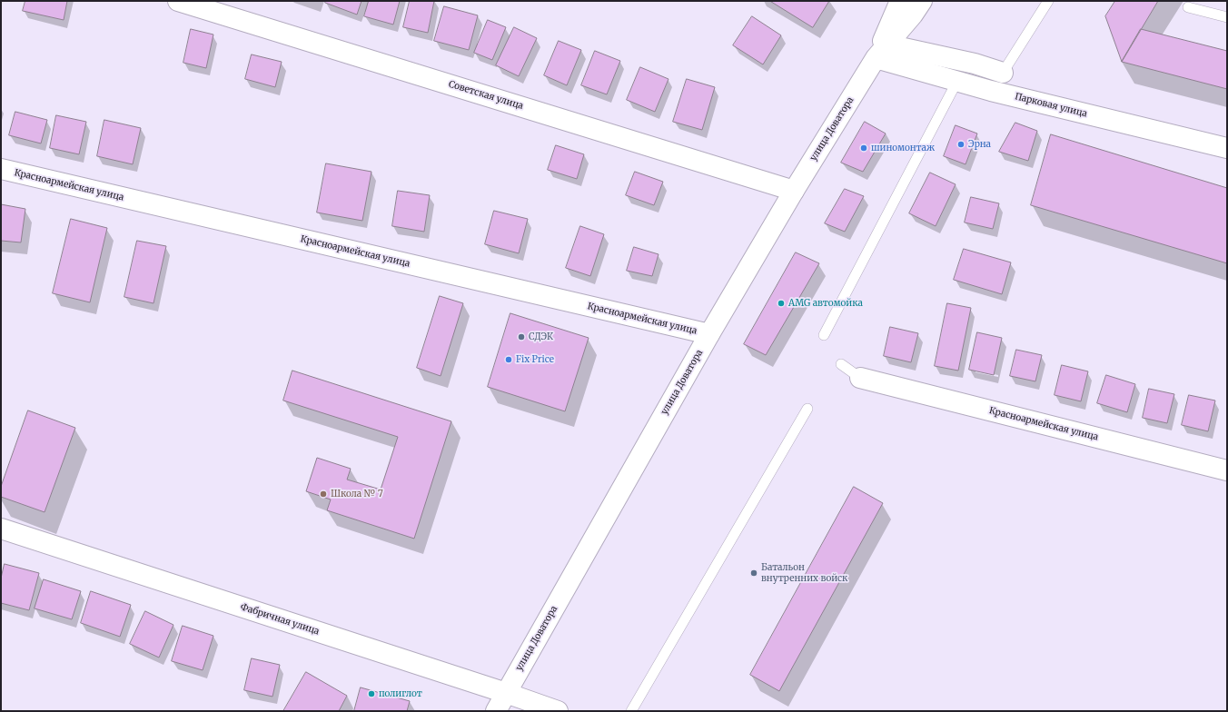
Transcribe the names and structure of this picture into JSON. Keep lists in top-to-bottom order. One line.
{"streets":{"street":["Советская улица","Парковая улица","улица Доватора","Красноармейская улица","Фабричная улица"]},"crossings":[["Советская улица","улица Доватора"],["Парковая улица","улица Доватора"],["улица Доватора","Красноармейская улица"],["улица Доватора","Фабричная улица"]],"places":["Эрна","шиномонтаж","AMG автомойка","СДЭК","Fix Price","Школа № 7","Батальон внутренних войск","полиглот"]}
